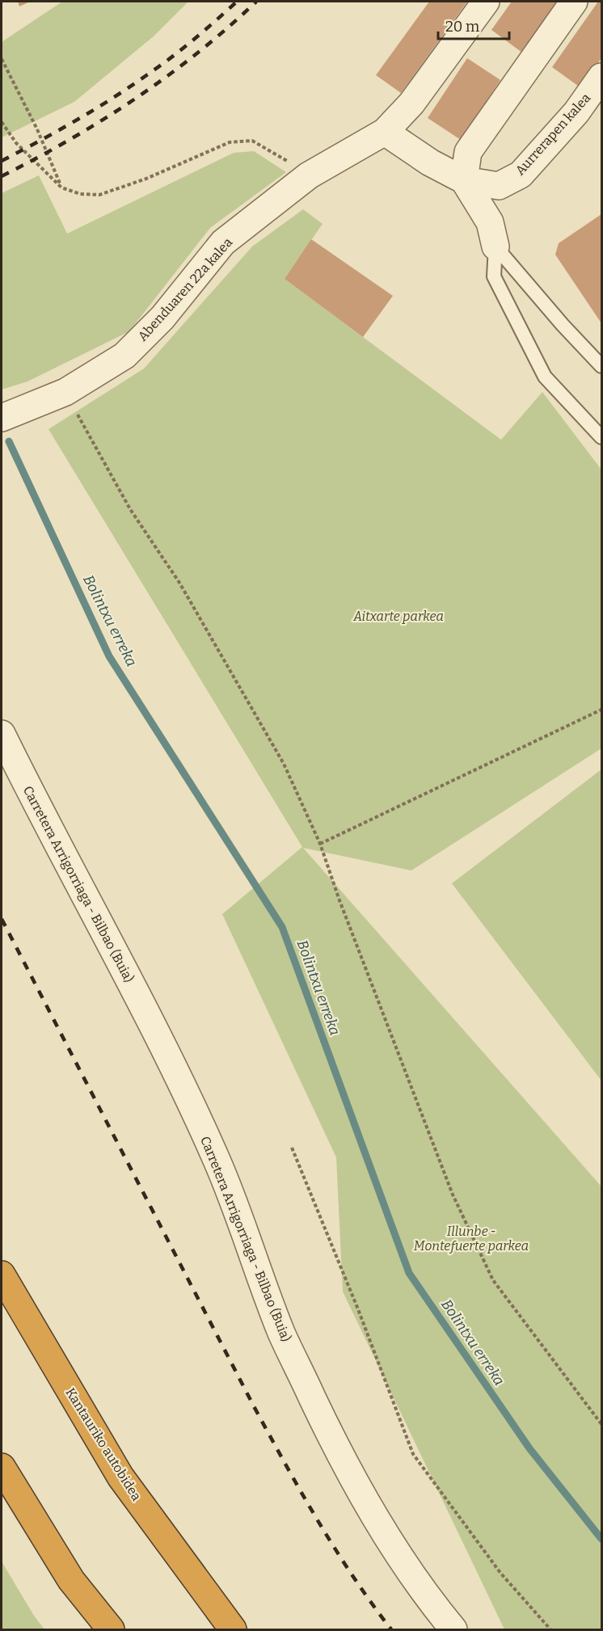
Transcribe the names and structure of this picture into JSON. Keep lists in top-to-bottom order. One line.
{"streets":{"highway":["Kantauriko autobidea"],"street":["Aurrerapen kalea","Abenduaren 22a kalea","Carretera Arrigorriaga - Bilbao (Buia)"]},"water":["Bolintxu erreka"],"parks":["Aitxarte parkea","Illunbe - Montefuerte parkea"],"scale_bar":"20 m"}
